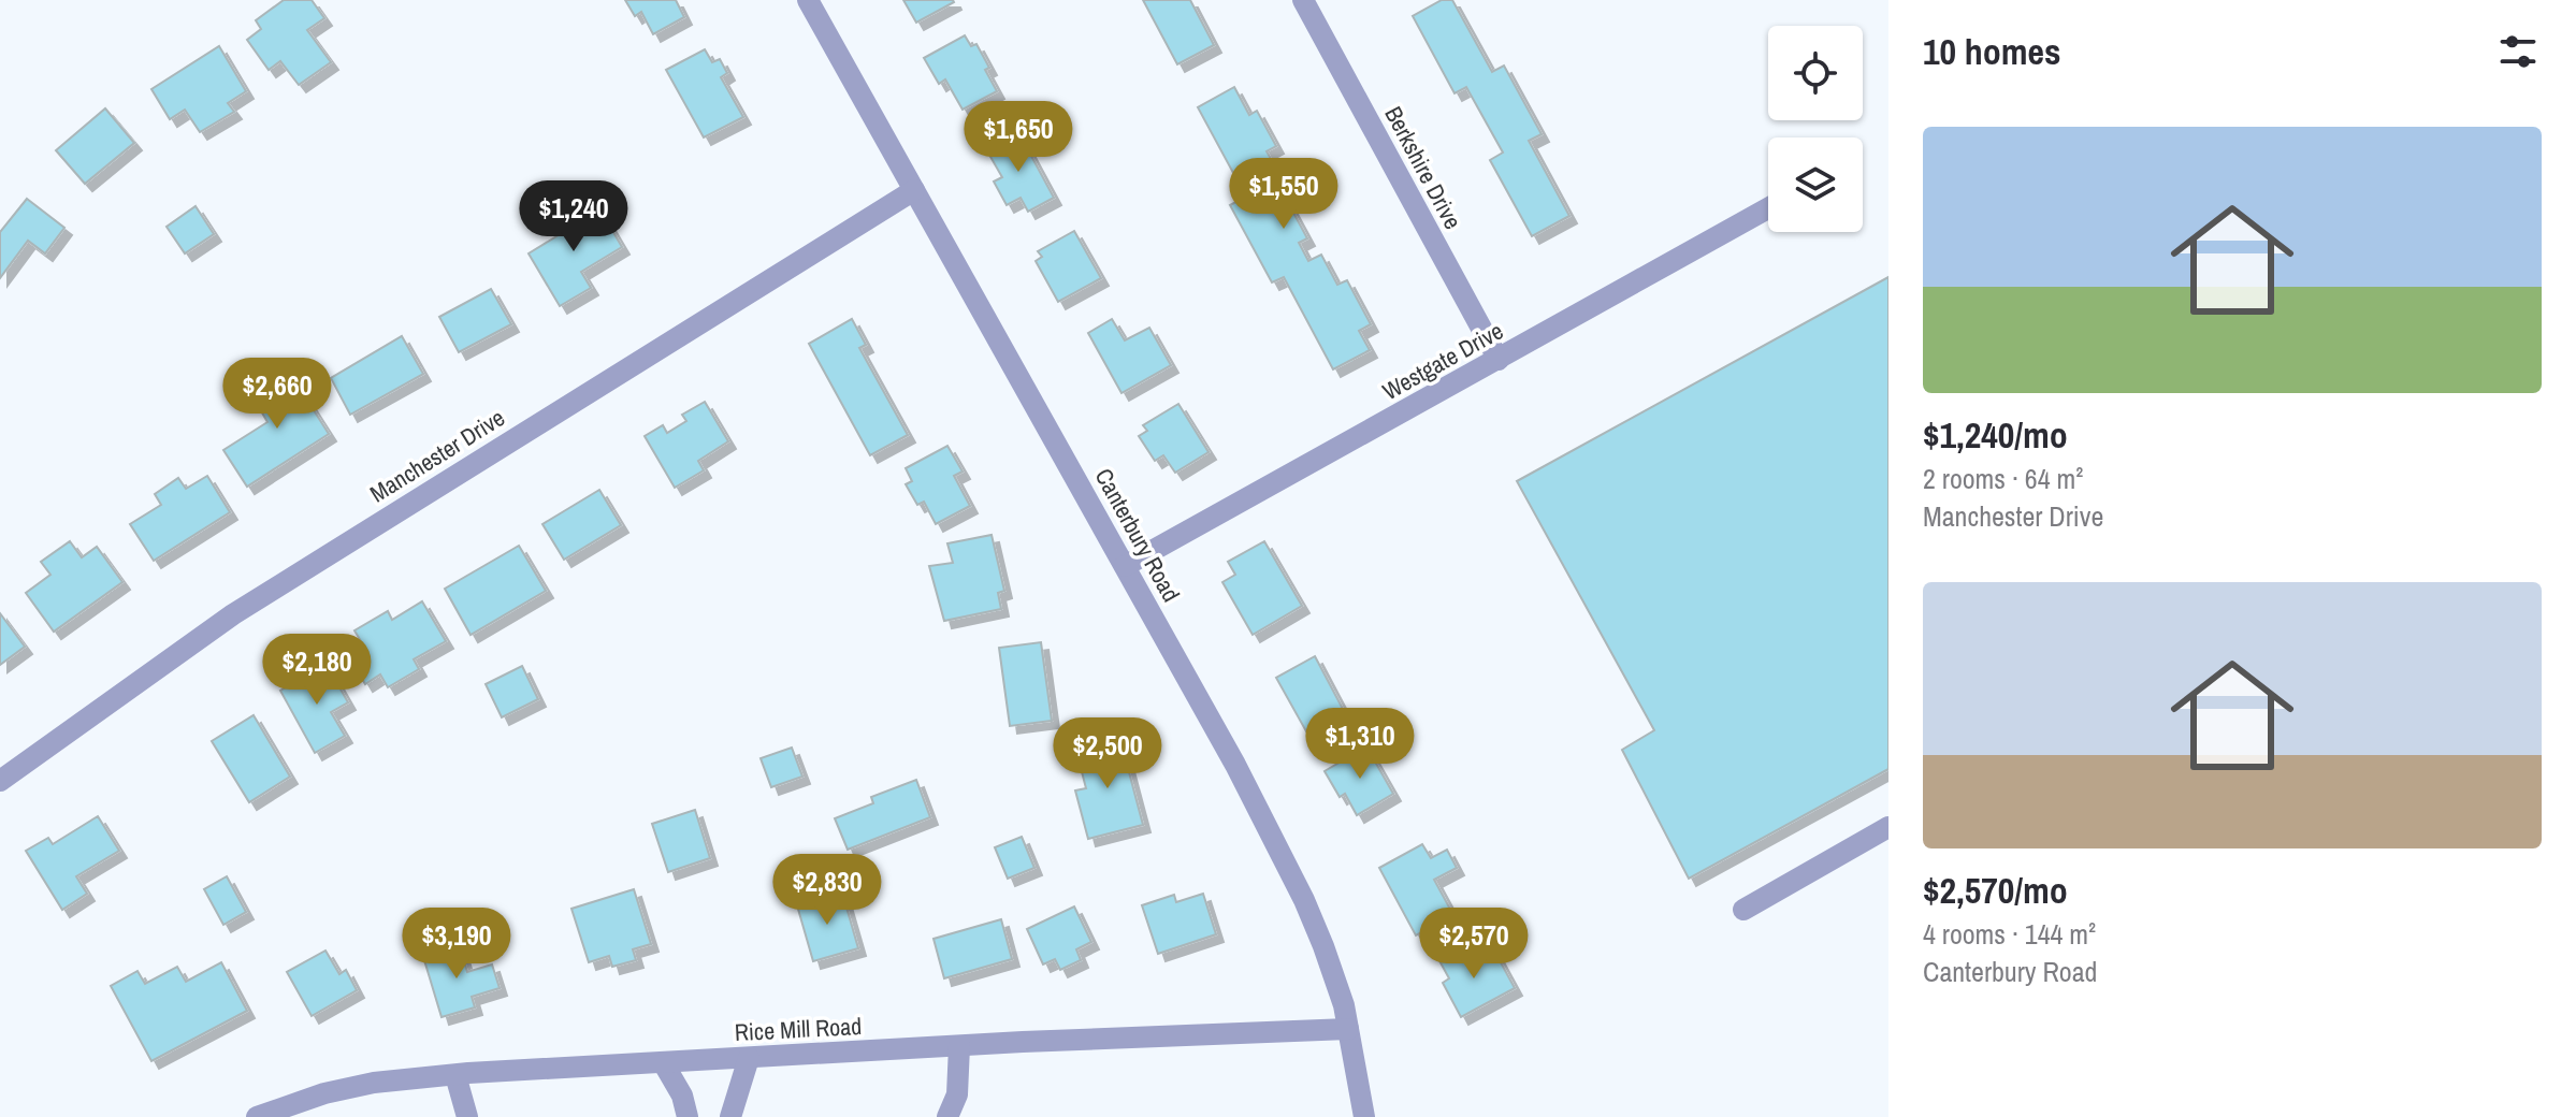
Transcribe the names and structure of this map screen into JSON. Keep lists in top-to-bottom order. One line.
{"streets":{"street":["Berkshire Drive","Westgate Drive","Manchester Drive","Canterbury Road","Rice Mill Road"]},"crossings":[["Berkshire Drive","Westgate Drive"],["Westgate Drive","Canterbury Road"],["Manchester Drive","Canterbury Road"],["Canterbury Road","Rice Mill Road"]],"page":{"heading":"10 homes","price":["$1,650","$1,550","$1,240","$2,660","$2,180","$1,310","$2,500","$2,830","$3,190","$2,570"],"list":[{"name":"$1,240/mo","note":"2 rooms · 64 m² · Manchester Drive"},{"name":"$2,570/mo","note":"4 rooms · 144 m² · Canterbury Road"}]}}
